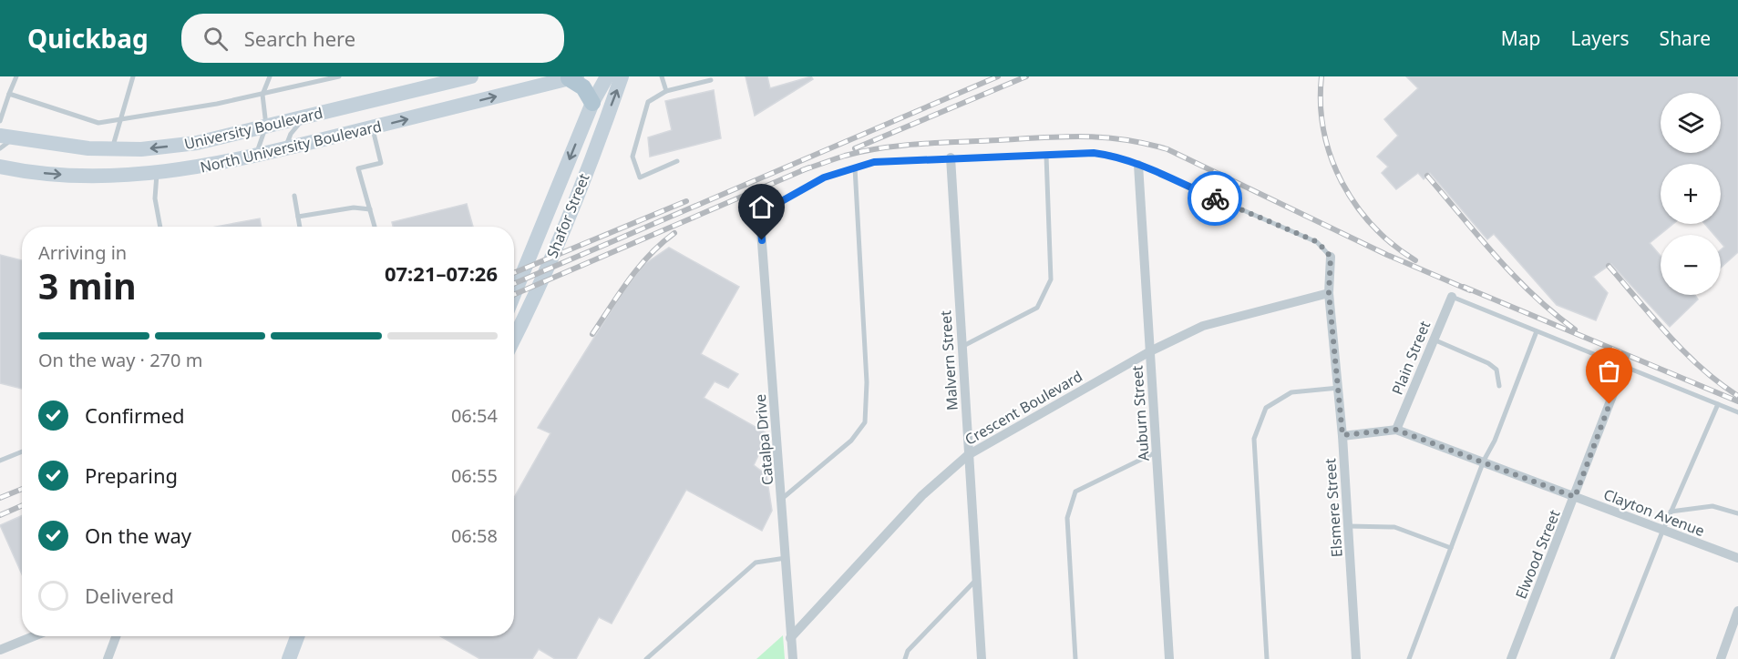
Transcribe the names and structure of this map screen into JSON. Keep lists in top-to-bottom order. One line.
{"streets":{"main road":["University Boulevard","North University Boulevard","Shafor Street"],"street":["Plain Street","Malvern Street","Crescent Boulevard","Auburn Street","Catalpa Drive","Elsmere Street","Clayton Avenue","Elwood Street"]},"crossings":[["Plain Street","Clayton Avenue"],["Malvern Street","Crescent Boulevard"],["Crescent Boulevard","Auburn Street"],["Crescent Boulevard","Catalpa Drive"],["Crescent Boulevard","Elsmere Street"],["Elsmere Street","Clayton Avenue"],["Clayton Avenue","Elwood Street"]],"one_way":["North University Boulevard"],"page":{"header":"Quickbag","search":"Search here","nav":["Map","Layers","Share"],"map_buttons":["+","−"],"heading":["3 min","Arriving in","07:21–07:26"],"bar":"On the way · 270 m","list":[["Confirmed","06:54"],["Preparing","06:55"],["On the way","06:58"],"Delivered"]}}
